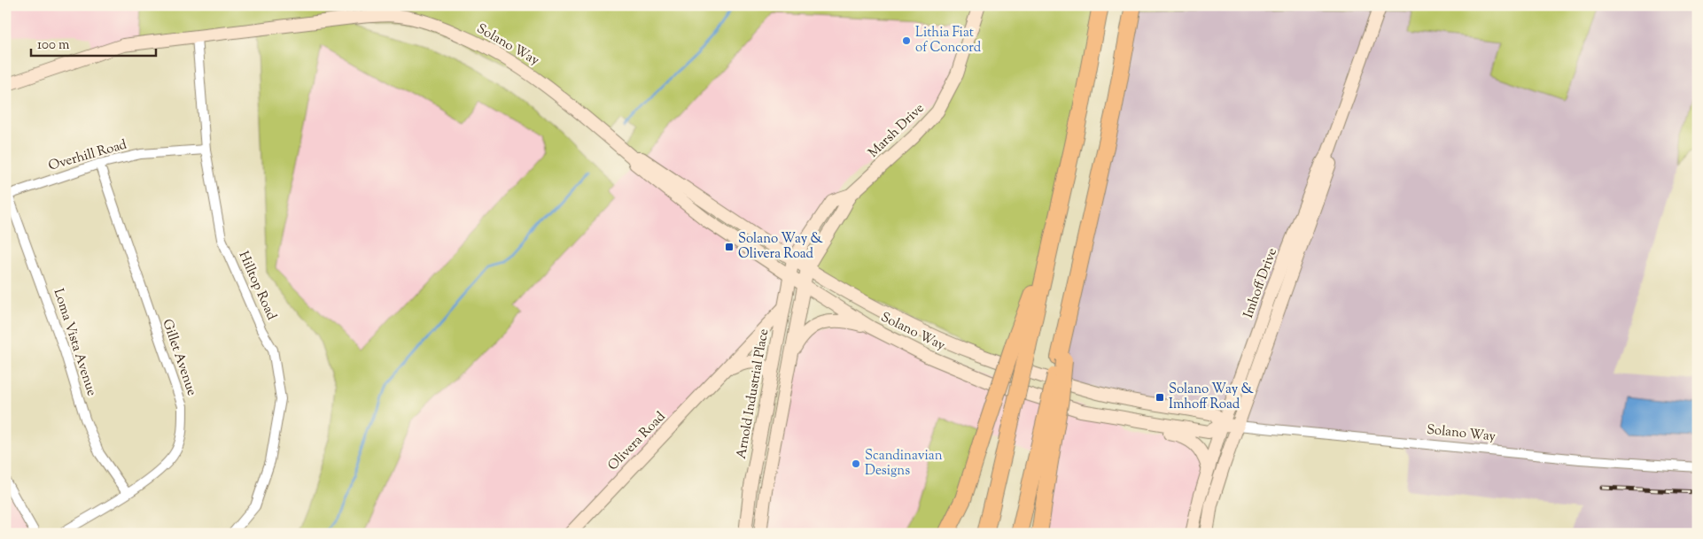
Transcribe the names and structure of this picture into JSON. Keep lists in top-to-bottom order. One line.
{"streets":{"street":["Solano Way","Marsh Drive","Overhill Road","Imhoff Drive","Hilltop Road","Loma Vista Avenue","Gillet Avenue","Arnold Industrial Place","Olivera Road"]},"crossings":[["Solano Way","Marsh Drive"],["Solano Way","Imhoff Drive"],["Solano Way","Hilltop Road"],["Solano Way","Arnold Industrial Place"],["Marsh Drive","Arnold Industrial Place"],["Overhill Road","Hilltop Road"],["Overhill Road","Loma Vista Avenue"],["Overhill Road","Gillet Avenue"],["Loma Vista Avenue","Gillet Avenue"],["Arnold Industrial Place","Olivera Road"]],"places":{"other":["Lithia Fiat of Concord","Scandinavian Designs"],"transit":["Solano Way & Olivera Road","Solano Way & Imhoff Road"]},"scale_bar":"100 m"}
